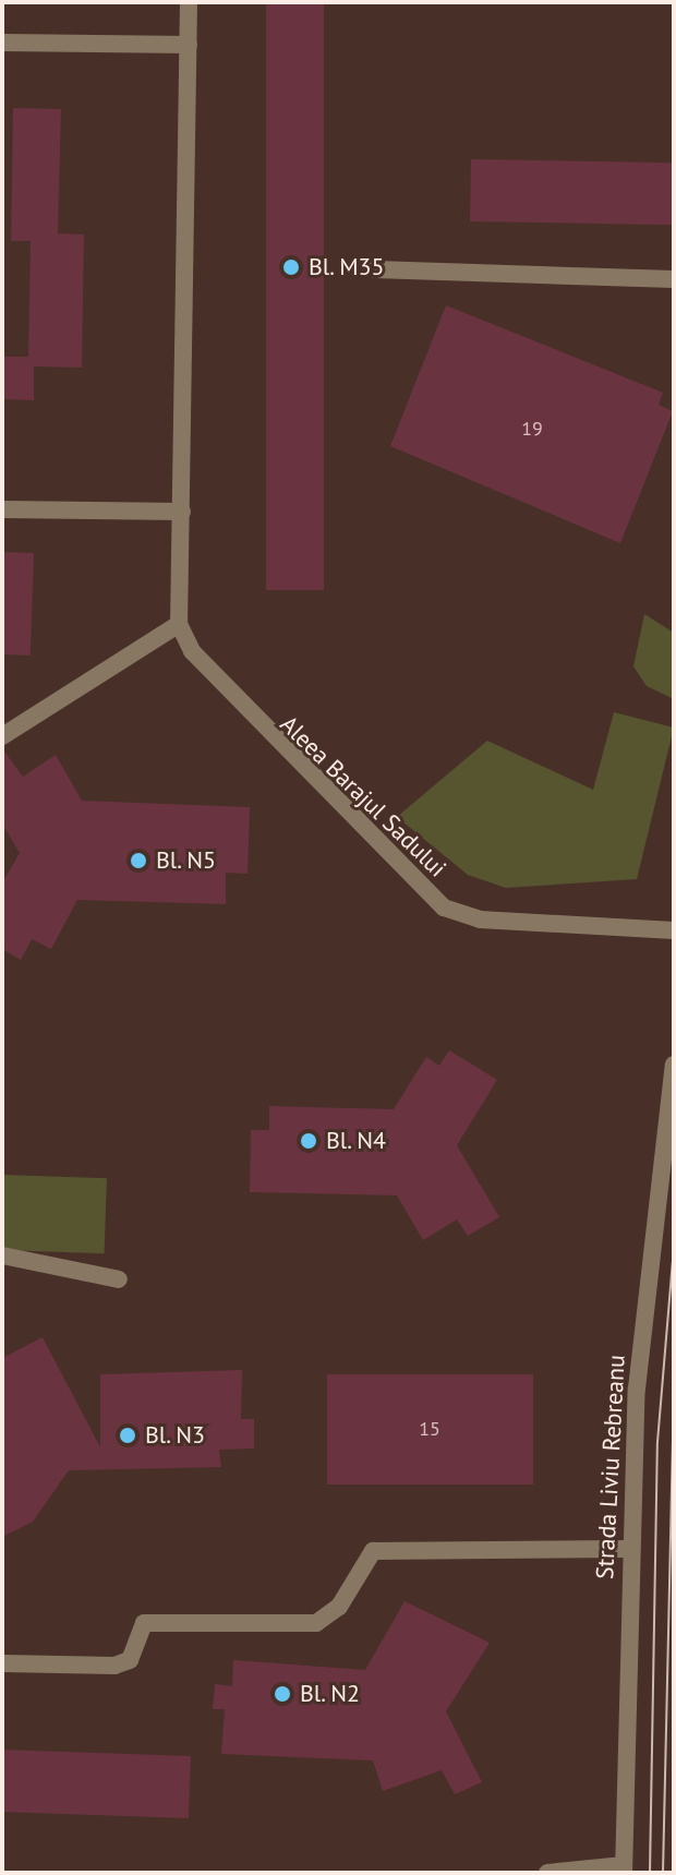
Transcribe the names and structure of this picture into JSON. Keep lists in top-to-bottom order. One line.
{"streets":{"street":["Aleea Barajul Sadului","Strada Liviu Rebreanu"]},"places":["Bl. M35","Bl. N5","Bl. N4","Bl. N3","Bl. N2"],"house_numbers":["19","15"]}
